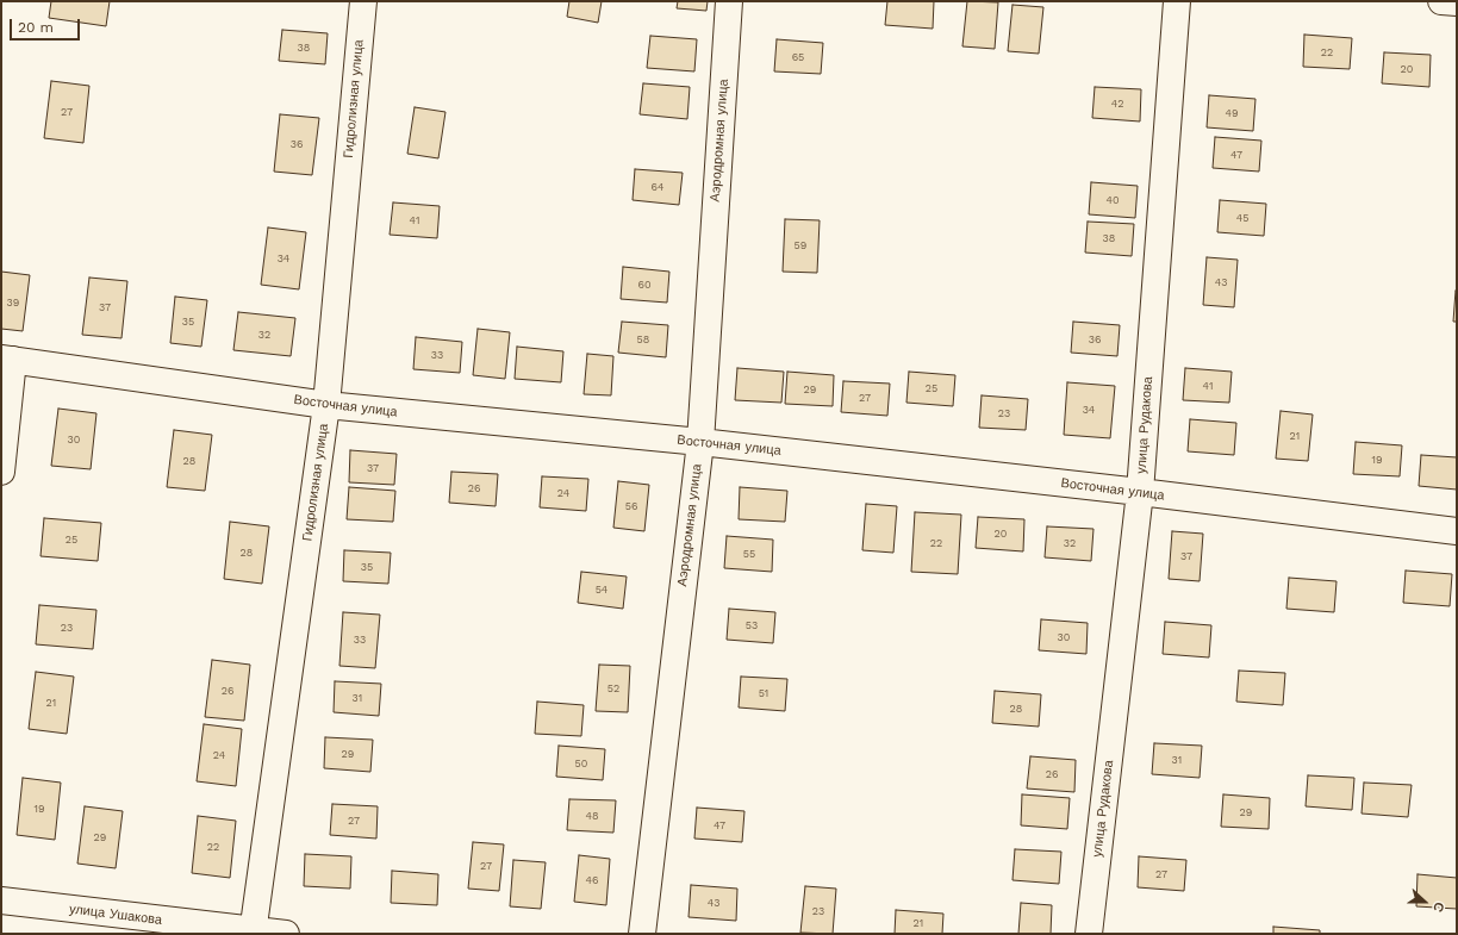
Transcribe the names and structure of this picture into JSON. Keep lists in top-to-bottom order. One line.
{"streets":{"street":["Гидролизная улица","Аэродромная улица","Восточная улица","улица Рудакова","улица Ушакова"]},"crossings":[["Гидролизная улица","Восточная улица"],["Гидролизная улица","улица Ушакова"],["Аэродромная улица","Восточная улица"],["Восточная улица","улица Рудакова"]],"house_numbers":["38","22","65","20","42","27","49","36","47","64","40","45","41","38","59","34","43","60","39","37","35","32","58","36","33","41","25","29","27","34","23","21","30","19","28","37","26","24","56","20","25","22","32","28","55","37","35","54","53","23","30","33","52","26","51","31","21","28","29","24","31","50","26","19","29","48","27","47","29","22","27","27","46","43","23","21"],"scale_bar":"20 m","north":"right"}
